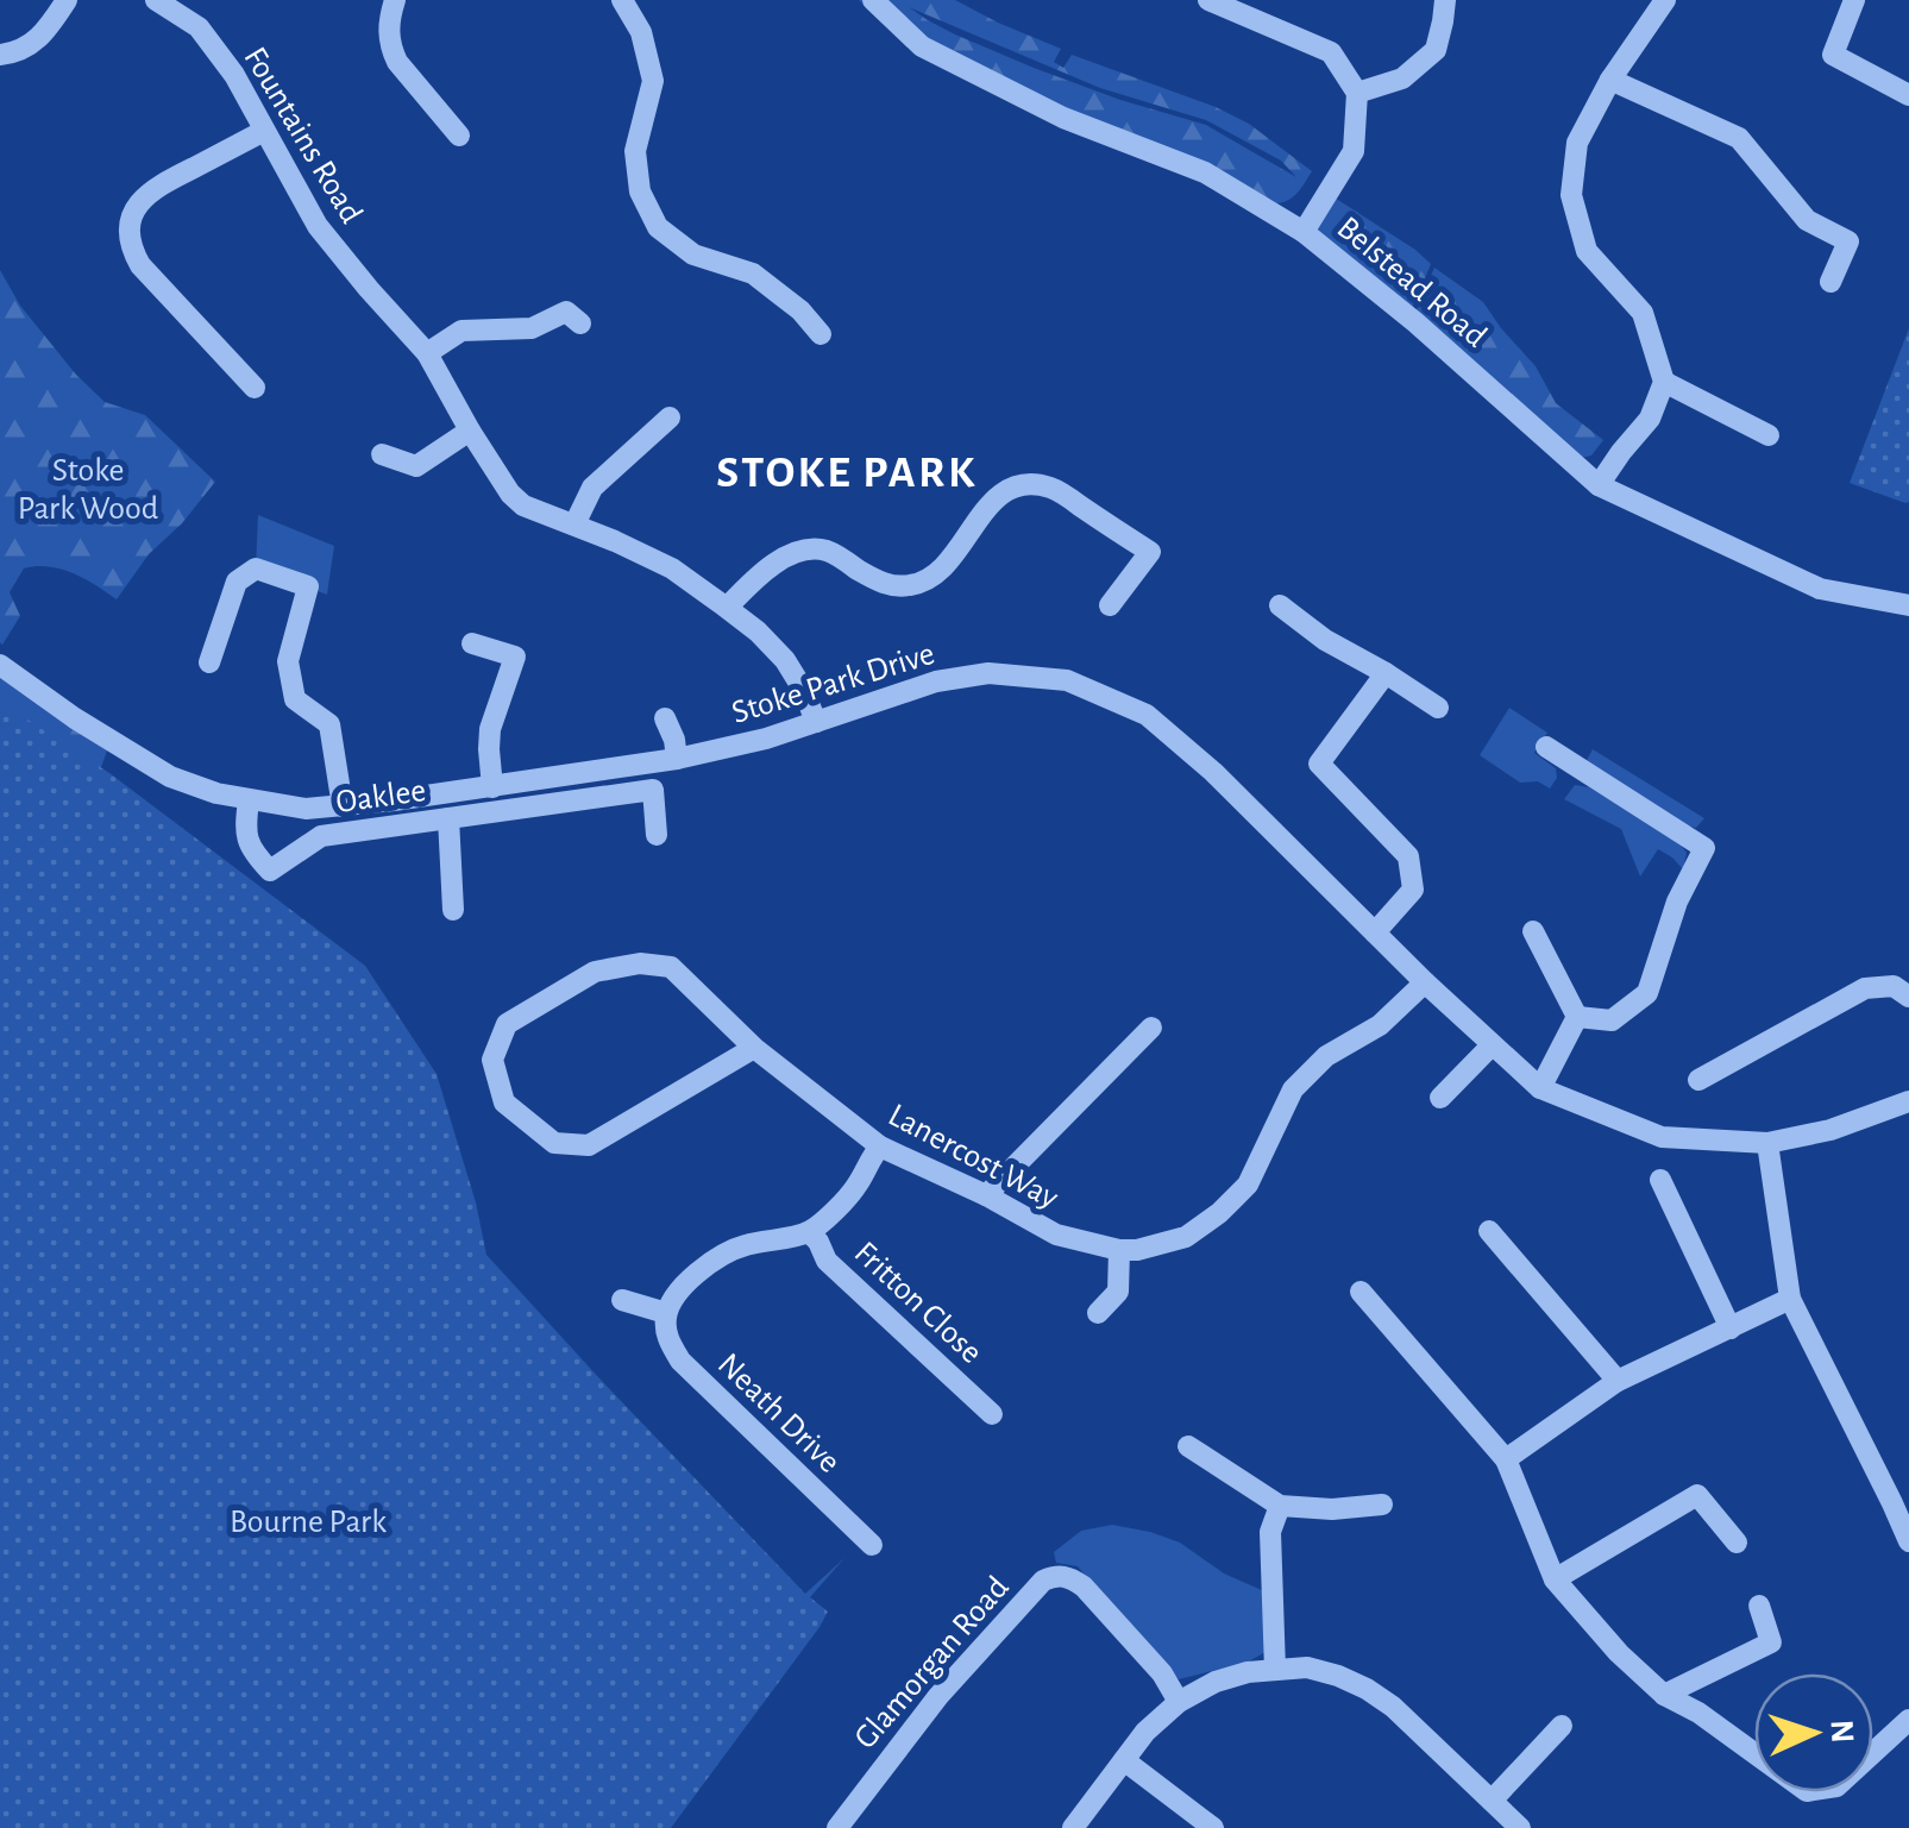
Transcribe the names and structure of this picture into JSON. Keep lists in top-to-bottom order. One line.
{"streets":{"street":["Fountains Road","Belstead Road","Stoke Park Drive","Oaklee","Lanercost Way","Fritton Close","Neath Drive","Glamorgan Road"]},"crossings":[["Fountains Road","Stoke Park Drive"],["Stoke Park Drive","Oaklee"],["Stoke Park Drive","Lanercost Way"]],"districts":["STOKE PARK"],"parks":["Stoke Park Wood","Bourne Park"],"north":"right"}
